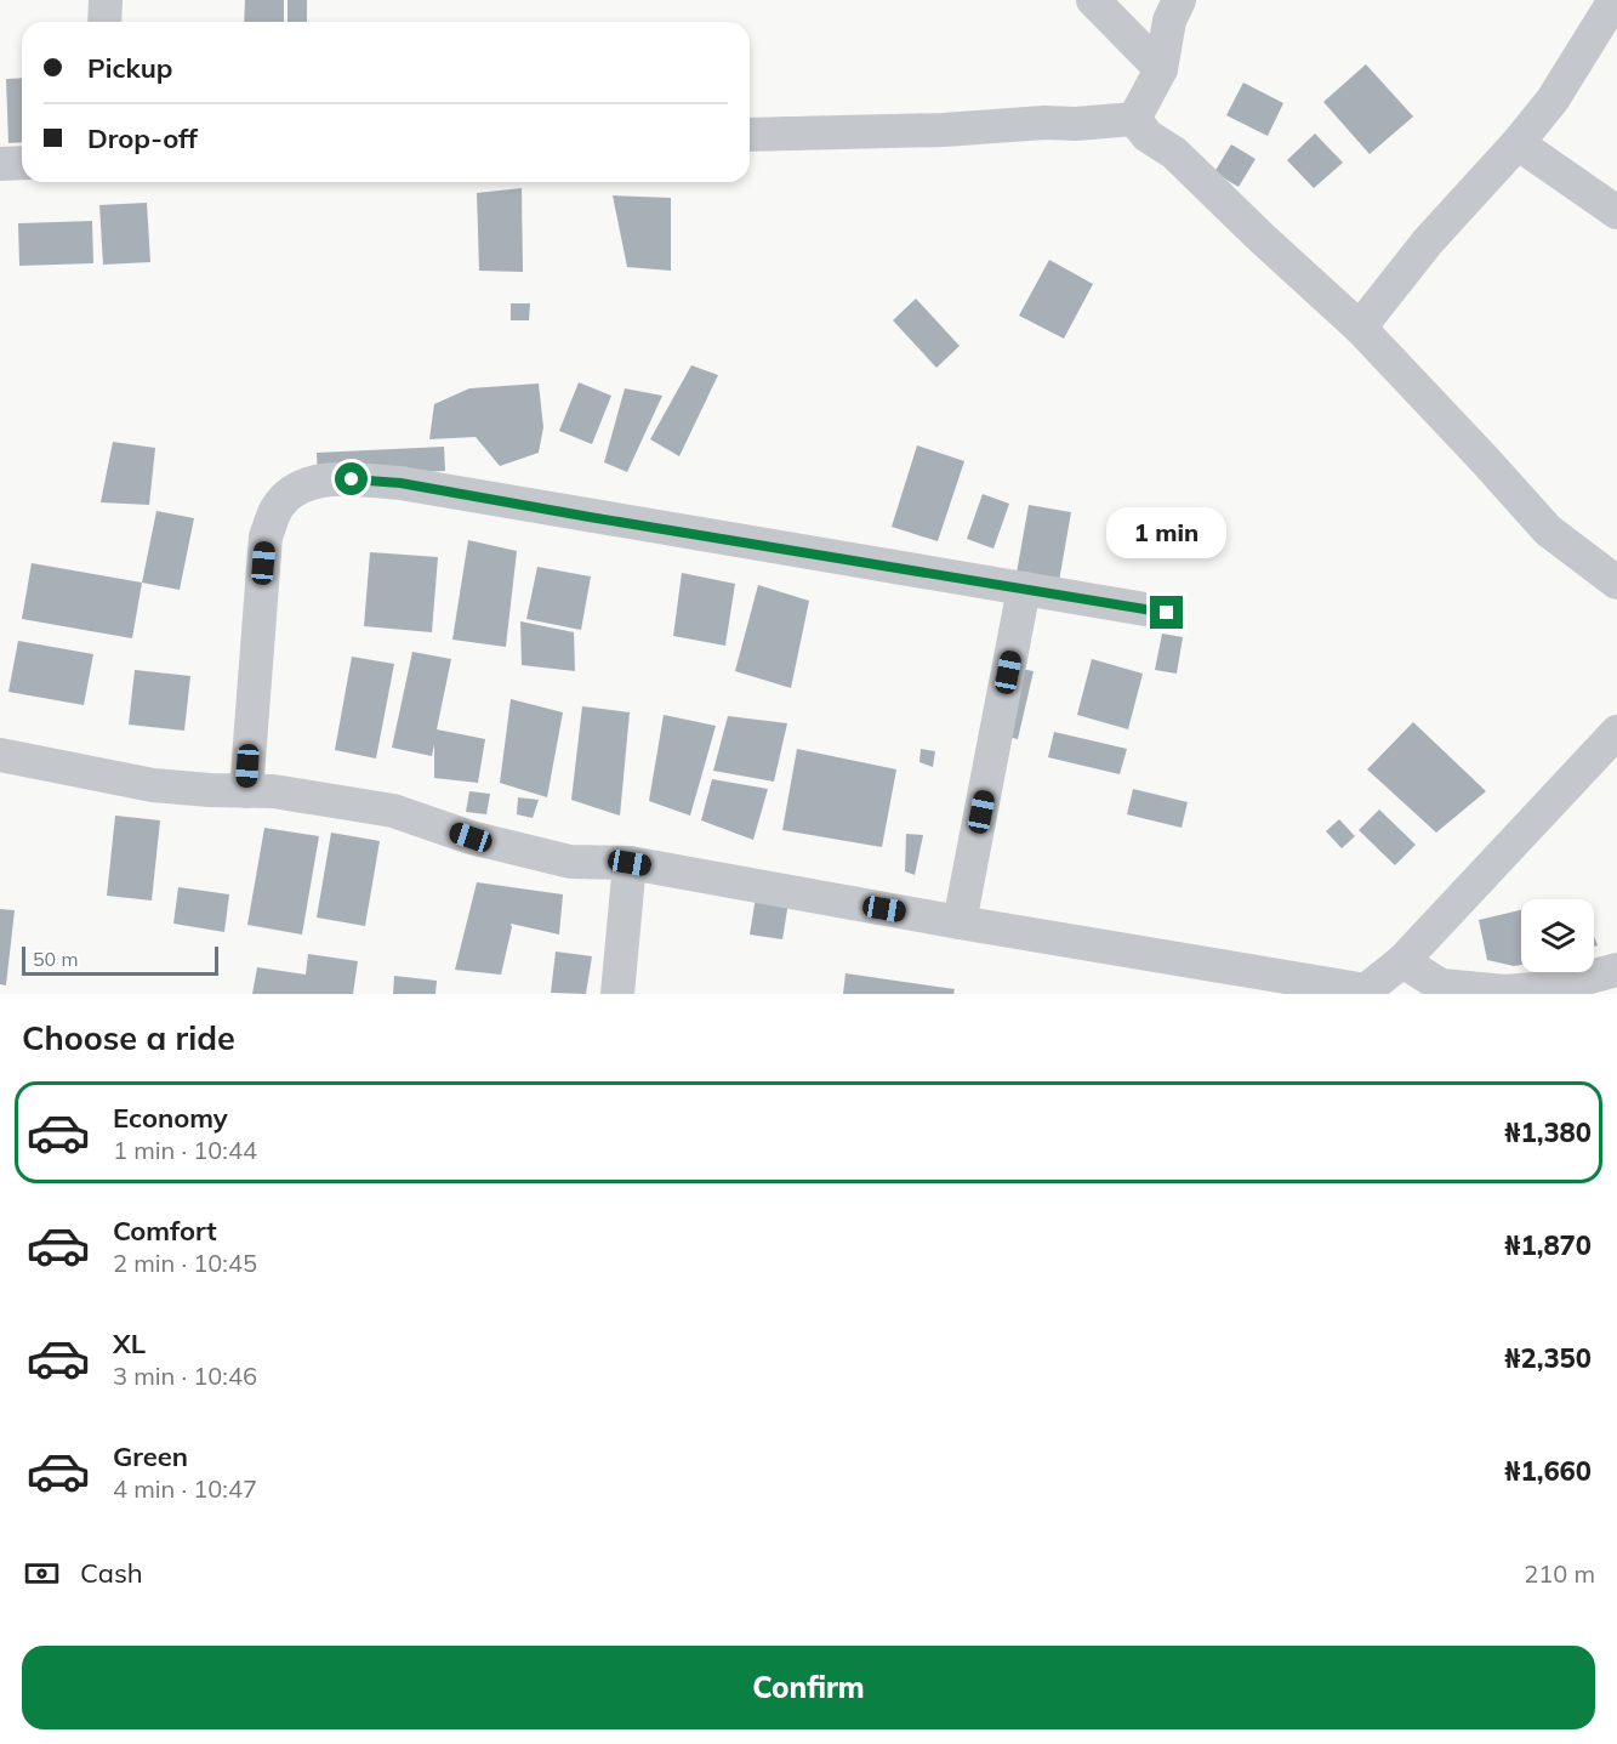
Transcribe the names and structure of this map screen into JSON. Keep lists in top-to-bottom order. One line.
{"scale_bar":"50 m","page":{"banner":["Pickup","Drop-off"],"bubble":"1 min","scale":"50 m","heading":"Choose a ride","list":[{"name":"Economy","note":"1 min · 10:44","value":"₦1,380"},{"name":"Comfort","note":"2 min · 10:45","value":"₦1,870"},{"name":"XL","note":"3 min · 10:46","value":"₦2,350"},{"name":"Green","note":"4 min · 10:47","value":"₦1,660"}],"pay":["Cash","210 m"],"buttons":"Confirm"}}
